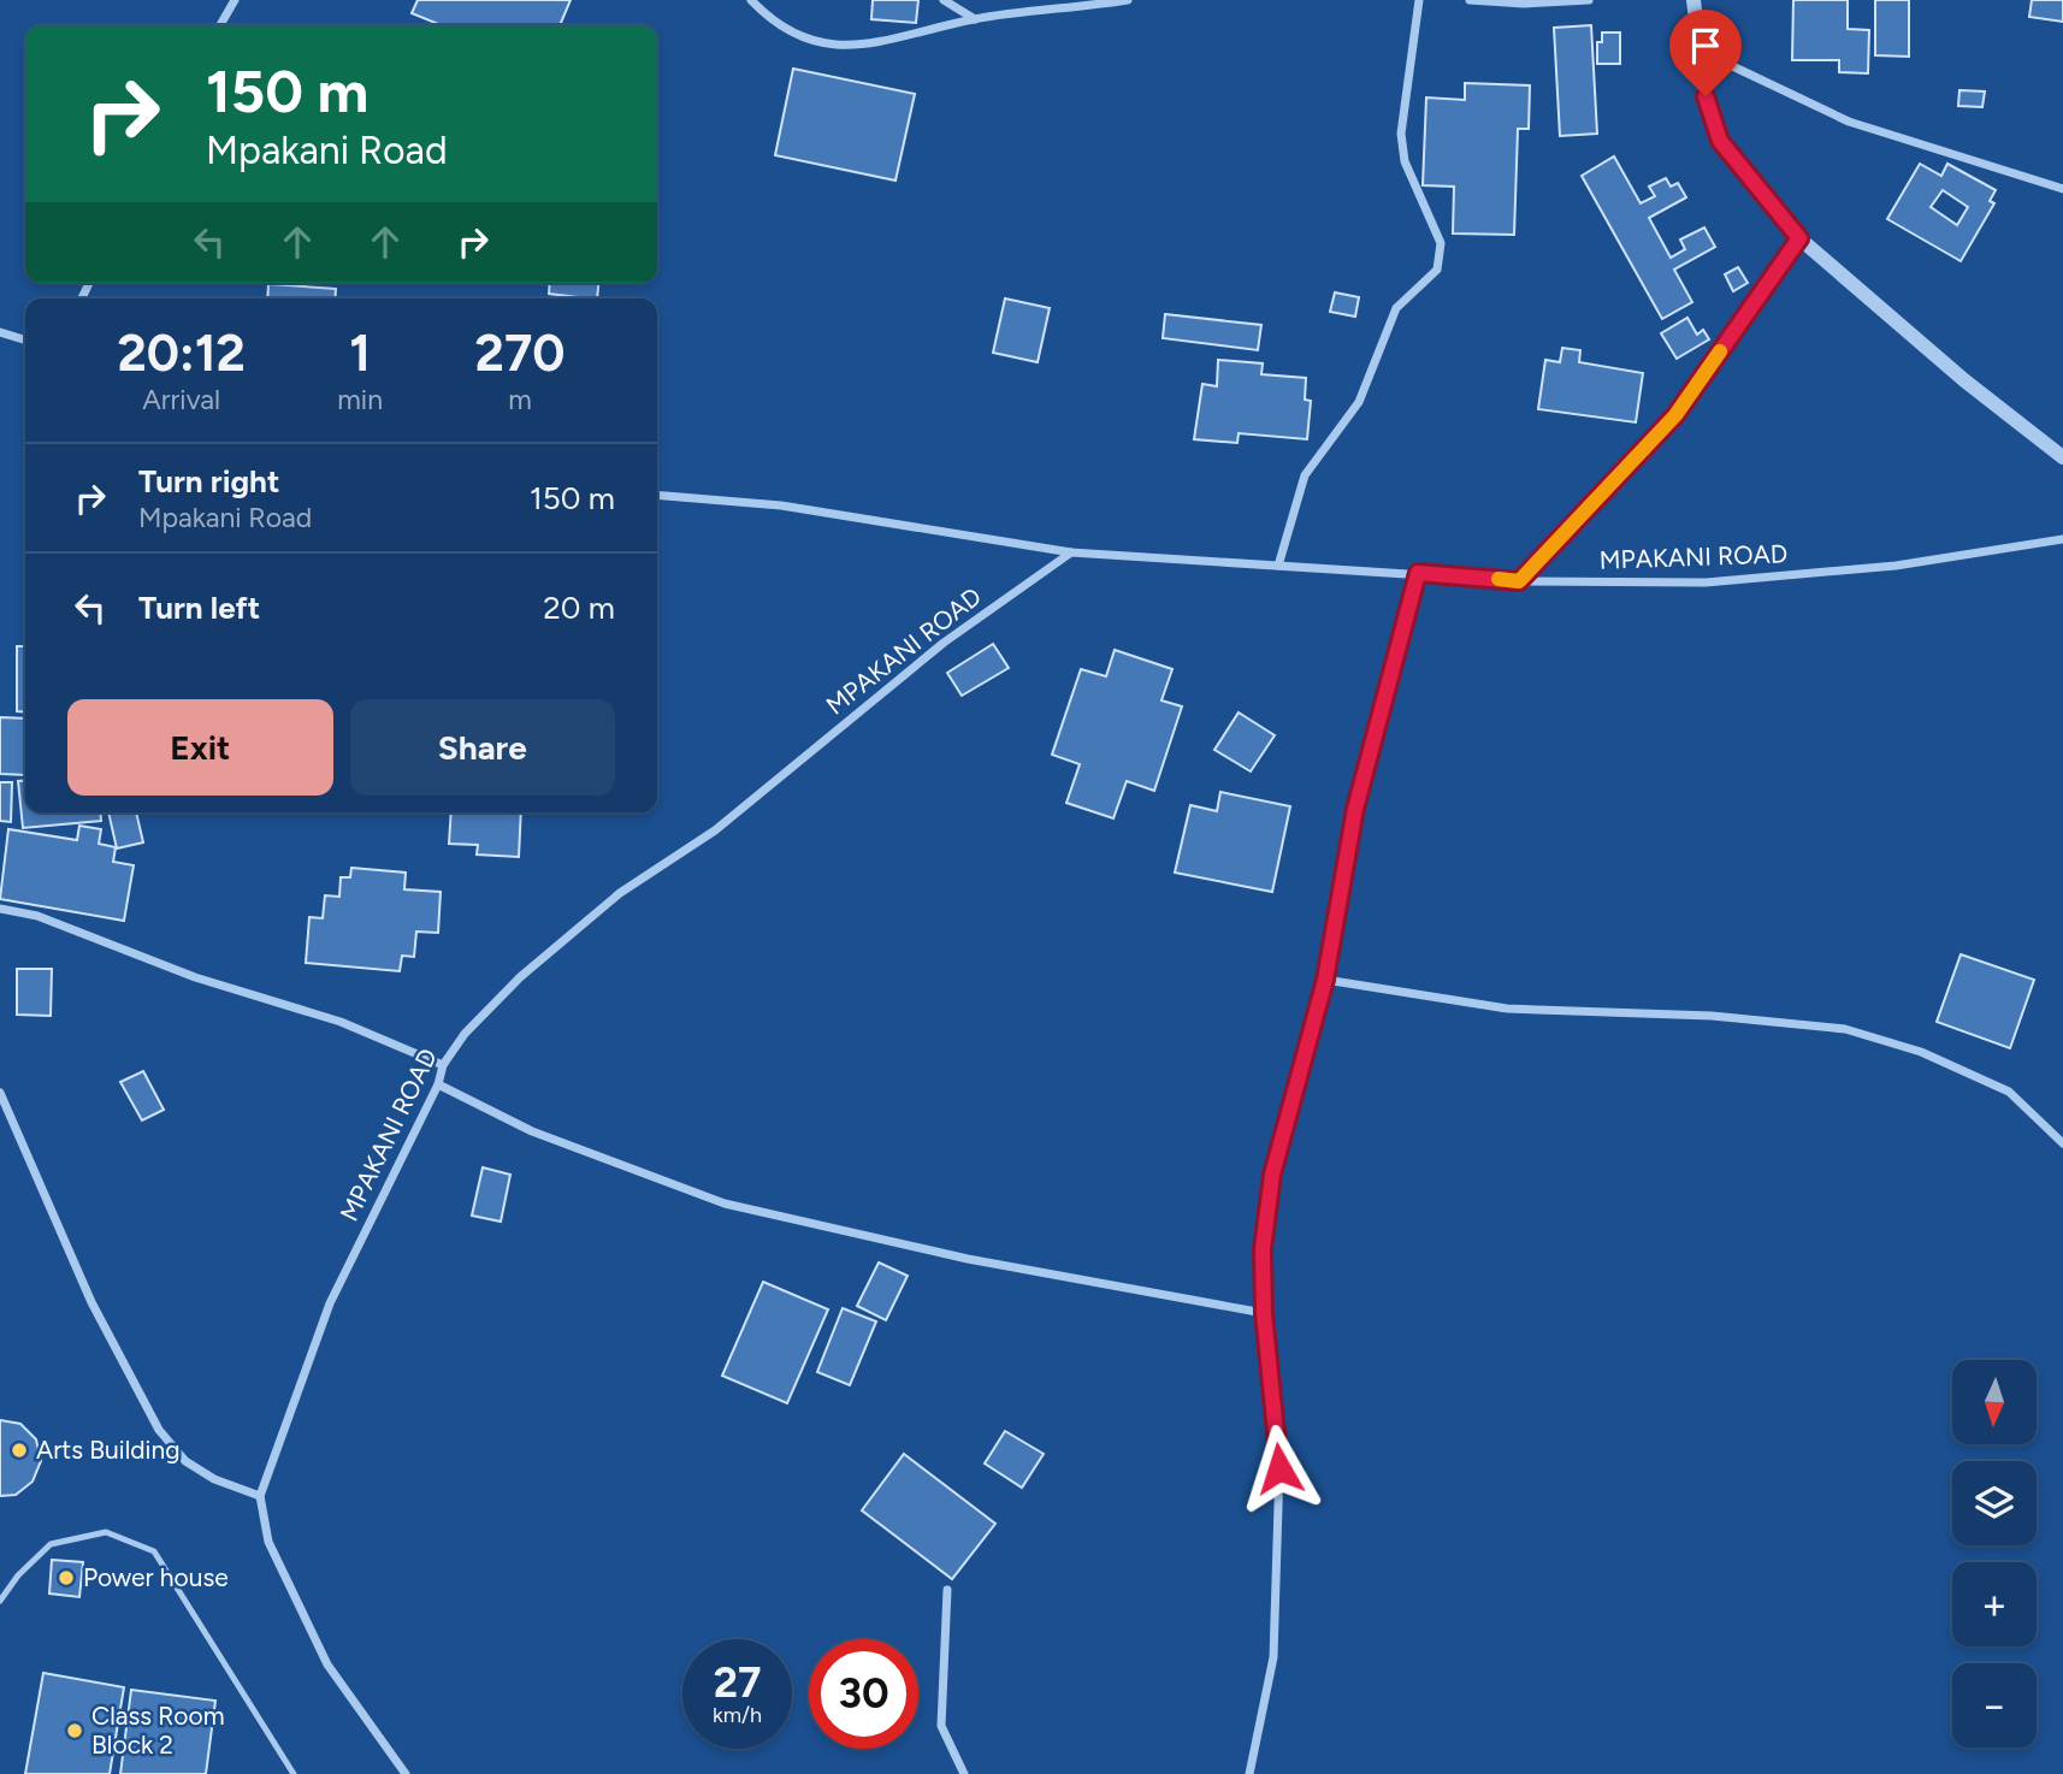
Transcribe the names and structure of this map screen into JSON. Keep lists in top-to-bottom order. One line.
{"streets":{"street":["MPAKANI ROAD"]},"places":["Arts Building","Power house","Class Room Block 2"],"north":"bottom","page":{"turn":["150 m","Mpakani Road"],"eta":["20:12","Arrival","1","min","270","m"],"list":[{"name":"Turn right","note":"Mpakani Road","value":"150 m"},{"name":"Turn left","value":"20 m"}],"buttons":["Exit","Share"],"map_buttons":["+","−"],"speed":"27 km/h","limit":"30"}}
